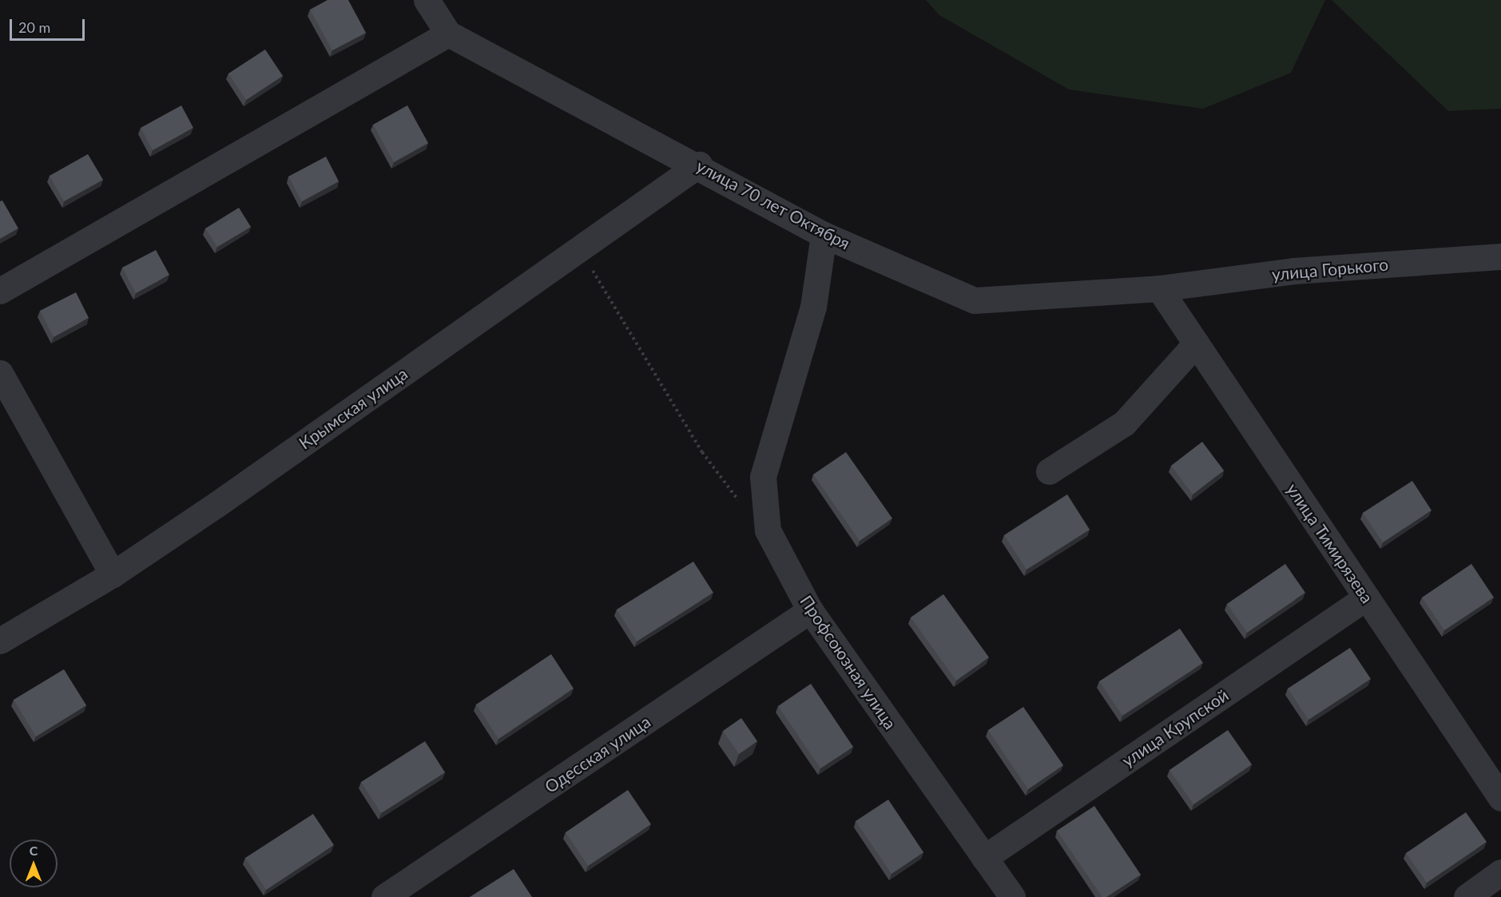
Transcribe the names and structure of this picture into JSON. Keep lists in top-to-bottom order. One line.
{"streets":{"street":["улица 70 лет Октября","улица Горького","Крымская улица","улица Тимирязева","Профсоюзная улица","улица Крупской","Одесская улица"]},"crossings":[["улица 70 лет Октября","улица Горького"],["улица 70 лет Октября","Крымская улица"],["улица 70 лет Октября","улица Тимирязева"],["улица 70 лет Октября","Профсоюзная улица"],["улица Горького","улица Тимирязева"],["улица Тимирязева","улица Крупской"],["Профсоюзная улица","улица Крупской"],["Профсоюзная улица","Одесская улица"]],"scale_bar":"20 m","north":"top"}
